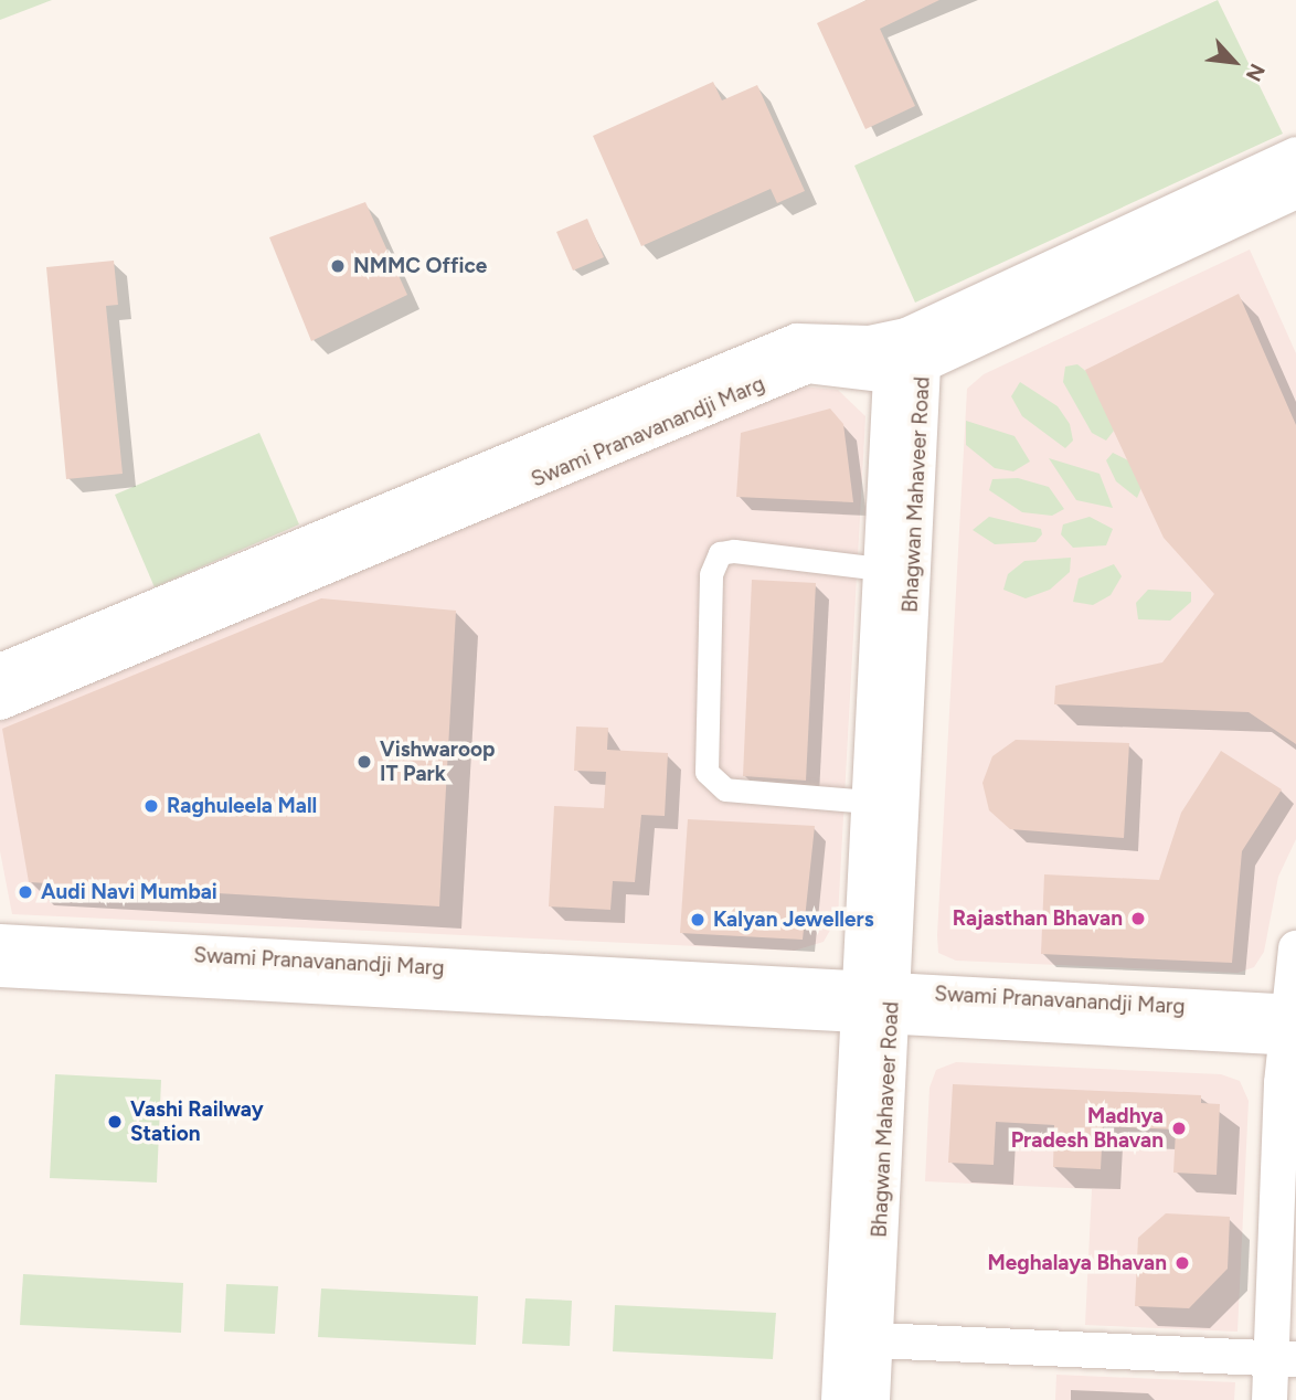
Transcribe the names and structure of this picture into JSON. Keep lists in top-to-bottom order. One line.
{"streets":{"street":["Swami Pranavanandji Marg","Bhagwan Mahaveer Road"]},"crossings":[["Swami Pranavanandji Marg","Bhagwan Mahaveer Road"]],"places":["NMMC Office","Vishwaroop IT Park","Raghuleela Mall","Audi Navi Mumbai","Rajasthan Bhavan","Kalyan Jewellers","Vashi Railway Station","Madhya Pradesh Bhavan","Meghalaya Bhavan"],"north":"bottom right"}
